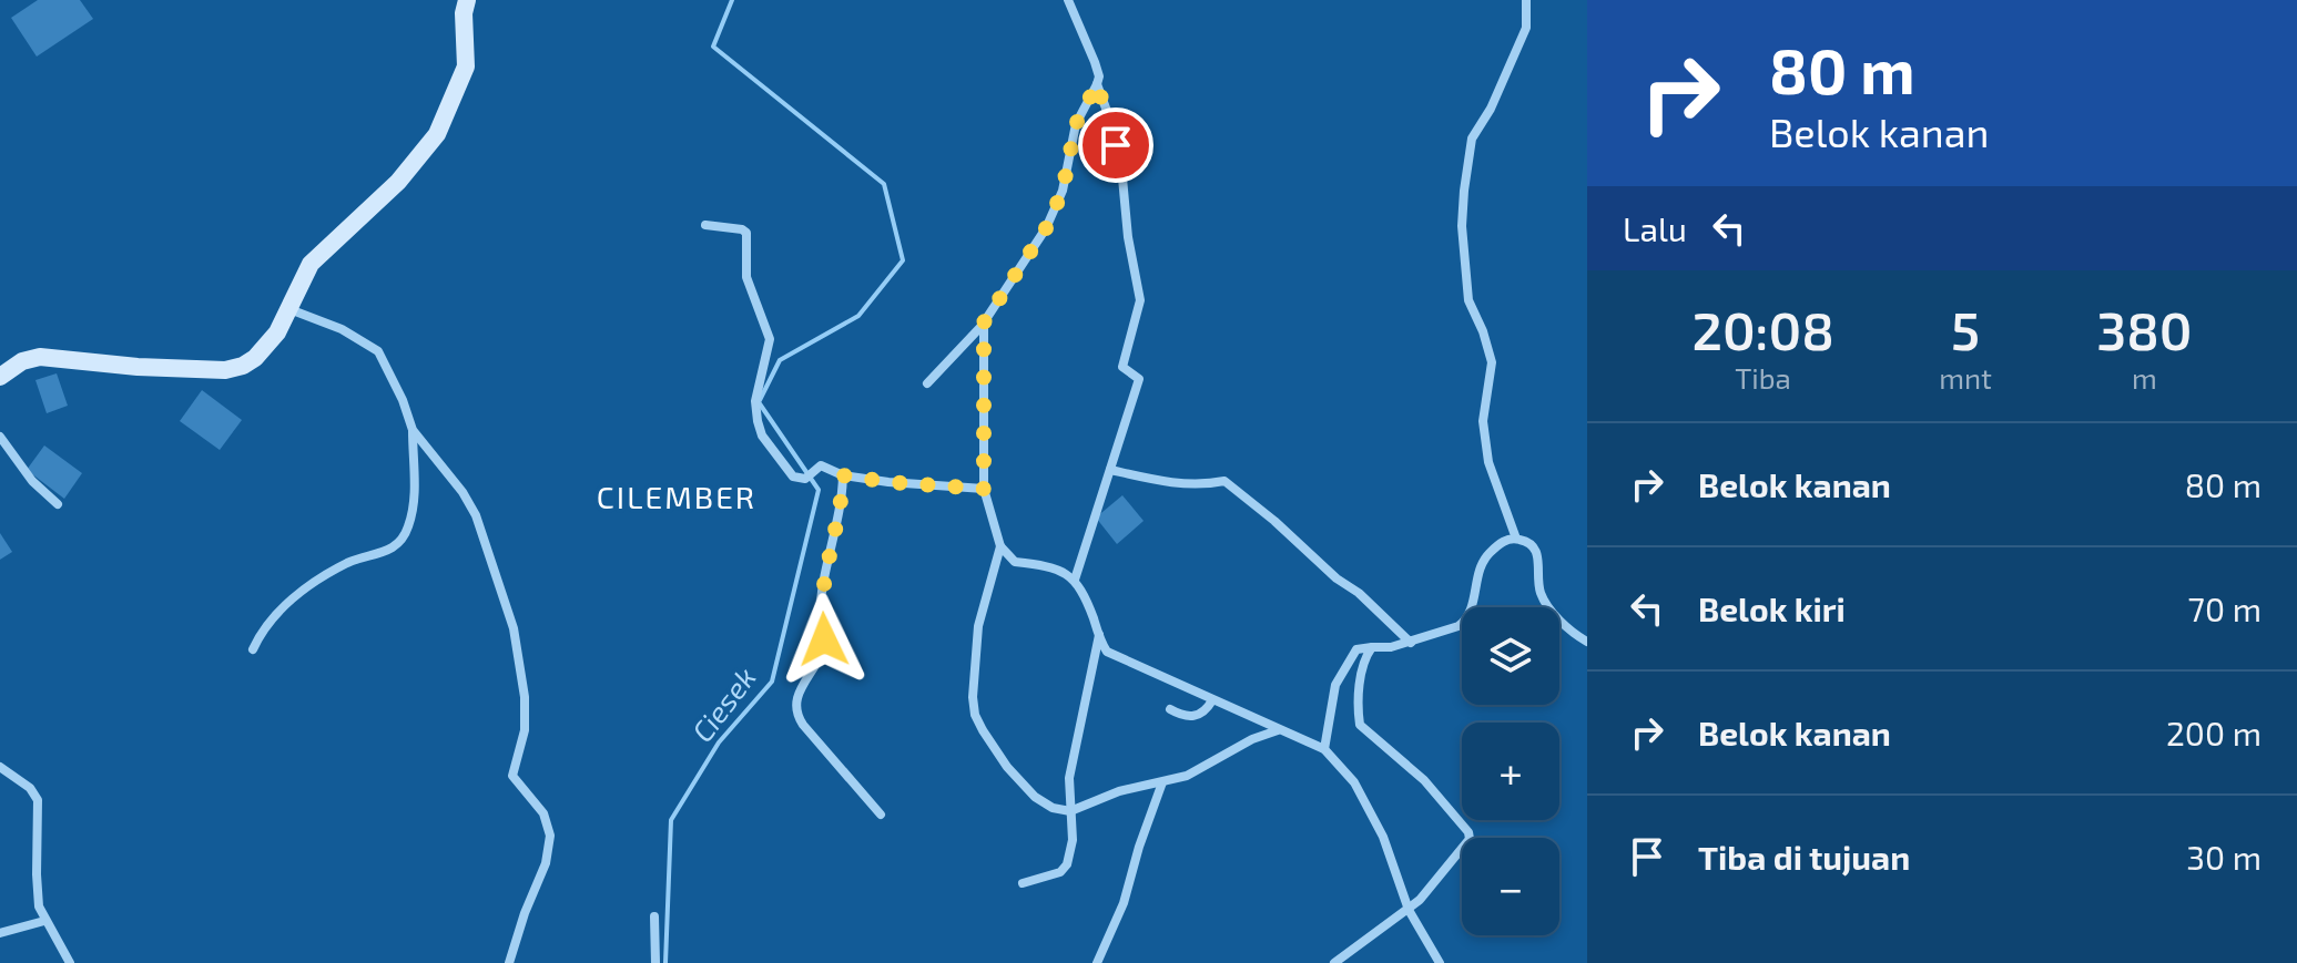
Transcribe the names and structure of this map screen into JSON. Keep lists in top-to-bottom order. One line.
{"districts":["CILEMBER"],"water":["Ciesek"],"page":{"turn":["80 m","Belok kanan"],"then":"Lalu","eta":["20:08","Tiba","5","mnt","380","m"],"list":[{"name":"Belok kanan","value":"80 m"},{"name":"Belok kiri","value":"70 m"},{"name":"Belok kanan","value":"200 m"},{"name":"Tiba di tujuan","value":"30 m"}],"map_buttons":["+","−"]}}
